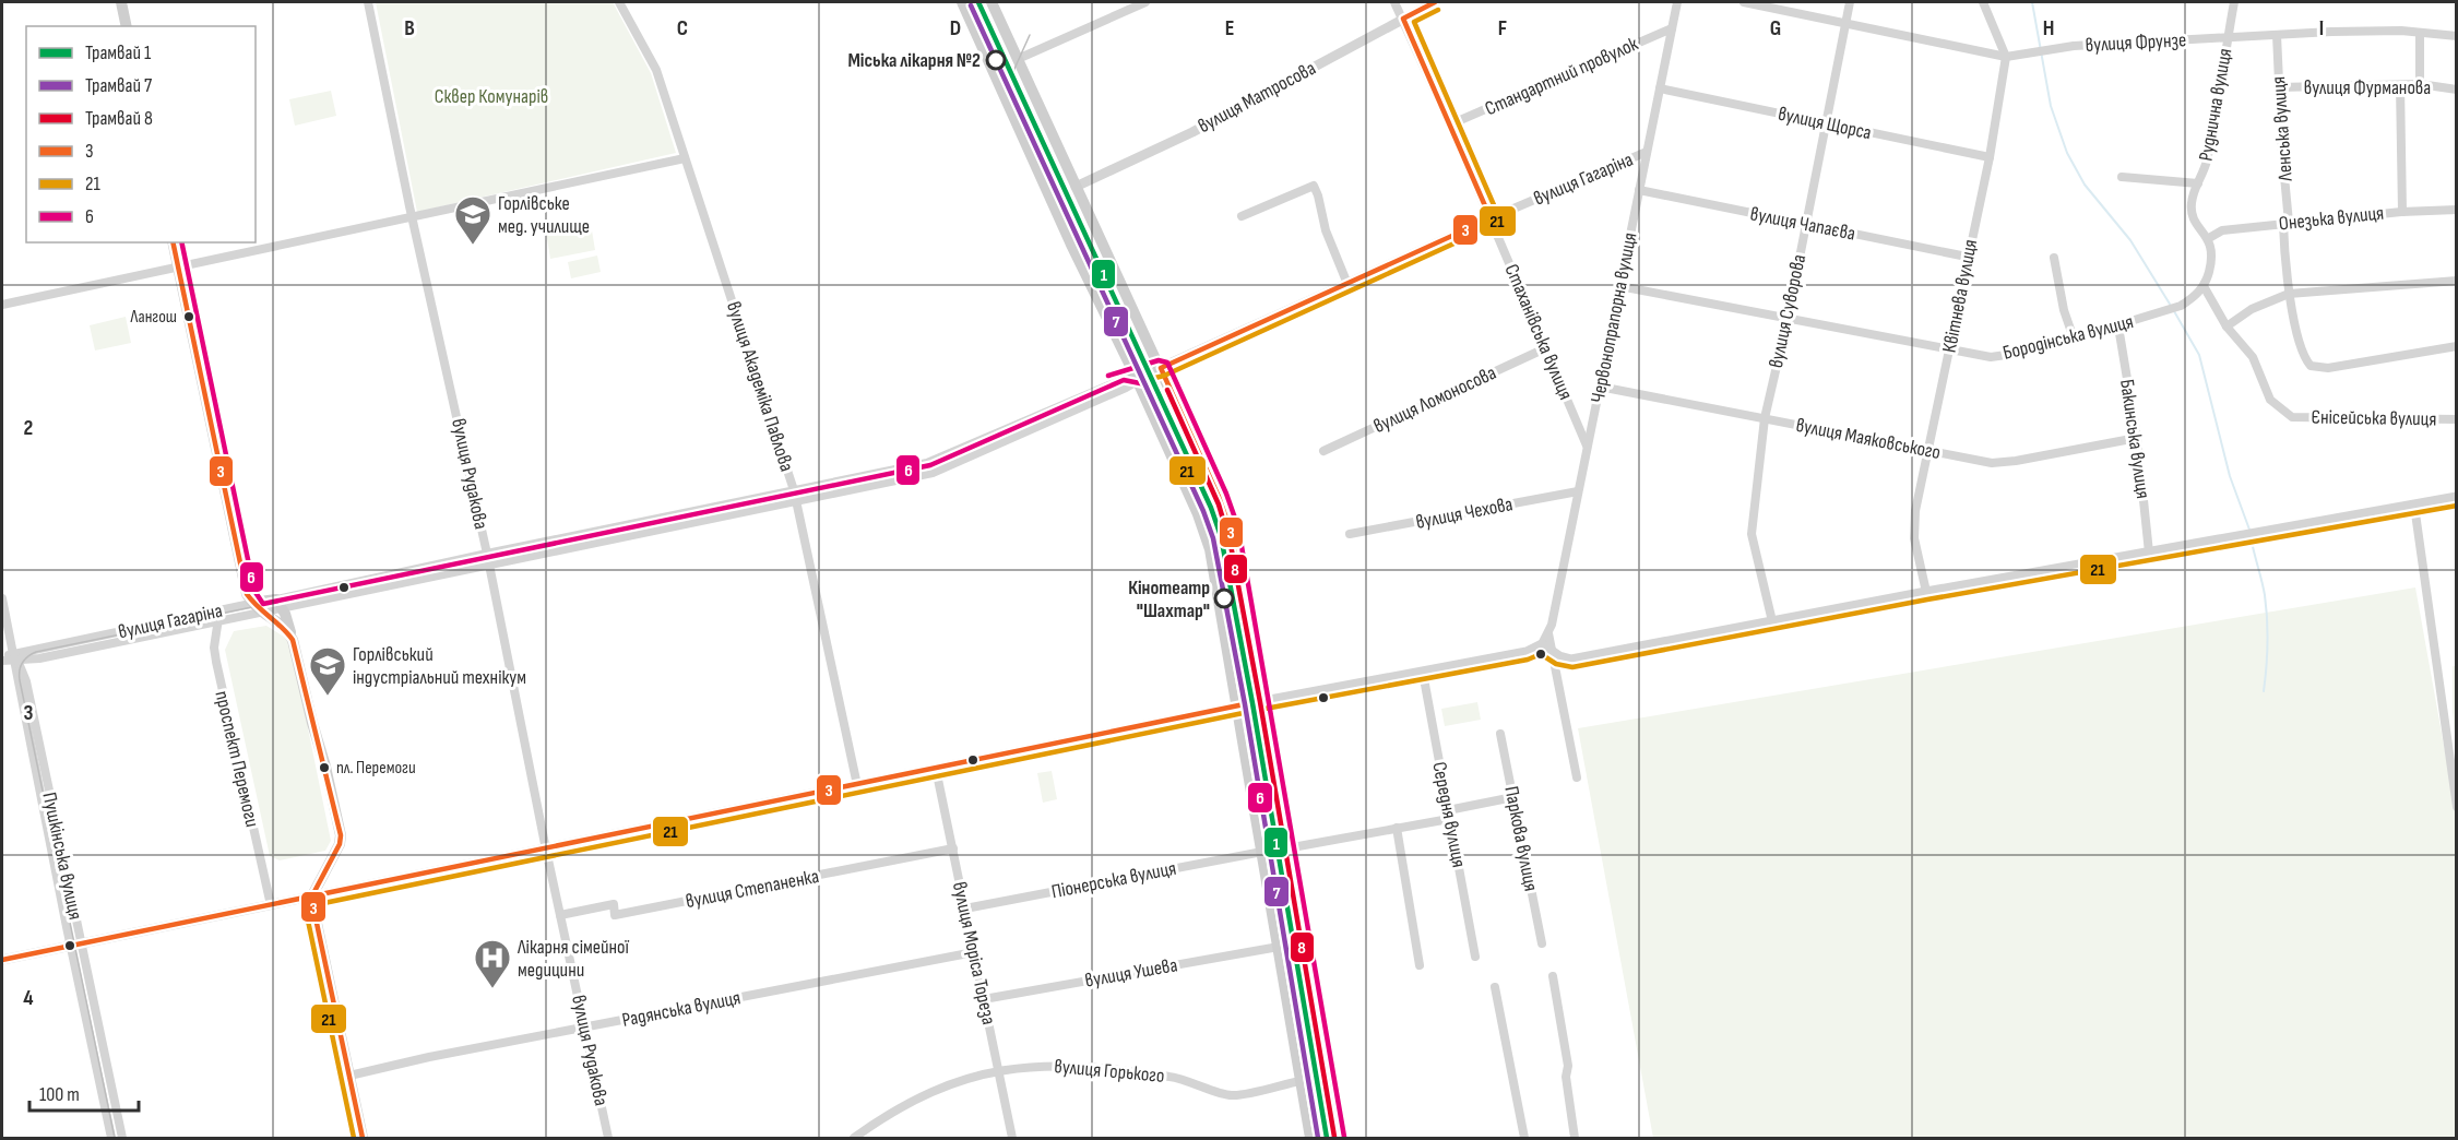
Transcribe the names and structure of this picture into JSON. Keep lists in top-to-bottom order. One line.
{"streets":{"main road":["вулиця Гагаріна"],"street":["вулиця Фрунзе","Стандартний провулок","вулиця Фурманова","вулиця Матросова","Руднична вулиця","вулиця Щорса","Ленська вулиця","Онезька вулиця","вулиця Чапаєва","Квітнева вулиця","вулиця Суворова","Червонопрапорна вулиця","Стаханівська вулиця","Бородінська вулиця","вулиця Академіка Павлова","вулиця Ломоносова","Єнісейська вулиця","вулиця Маяковського","Бакинська вулиця","вулиця Рудакова","вулиця Чехова","проспект Перемоги","Середня вулиця","Паркова вулиця","Пушкінська вулиця","Піонерська вулиця","вулиця Степаненка","вулиця Моріса Тореза","вулиця Ушева","Радянська вулиця","вулиця Горького"]},"crossings":[["вулиця Фрунзе","Руднична вулиця"],["вулиця Фрунзе","Ленська вулиця"],["вулиця Фрунзе","Квітнева вулиця"],["вулиця Фрунзе","вулиця Суворова"],["Стандартний провулок","Червонопрапорна вулиця"],["Стандартний провулок","Стаханівська вулиця"],["вулиця Фурманова","Ленська вулиця"],["вулиця Матросова","Стаханівська вулиця"],["Руднична вулиця","Онезька вулиця"],["вулиця Щорса","Квітнева вулиця"],["вулиця Щорса","вулиця Суворова"],["вулиця Щорса","Червонопрапорна вулиця"],["Ленська вулиця","Онезька вулиця"],["вулиця Гагаріна","Червонопрапорна вулиця"],["вулиця Гагаріна","Стаханівська вулиця"],["вулиця Гагаріна","вулиця Академіка Павлова"],["вулиця Гагаріна","вулиця Рудакова"],["вулиця Гагаріна","проспект Перемоги"],["вулиця Гагаріна","Пушкінська вулиця"],["вулиця Чапаєва","Квітнева вулиця"],["вулиця Чапаєва","вулиця Суворова"],["вулиця Чапаєва","Червонопрапорна вулиця"],["Квітнева вулиця","Бородінська вулиця"],["Квітнева вулиця","вулиця Маяковського"],["вулиця Суворова","Бородінська вулиця"],["вулиця Суворова","вулиця Маяковського"],["Червонопрапорна вулиця","Стаханівська вулиця"],["Червонопрапорна вулиця","Бородінська вулиця"],["Червонопрапорна вулиця","вулиця Маяковського"],["Червонопрапорна вулиця","вулиця Чехова"],["Стаханівська вулиця","вулиця Ломоносова"],["Бородінська вулиця","Бакинська вулиця"],["вулиця Маяковського","Бакинська вулиця"],["вулиця Рудакова","вулиця Степаненка"],["вулиця Рудакова","Радянська вулиця"],["Піонерська вулиця","вулиця Моріса Тореза"],["вулиця Степаненка","вулиця Моріса Тореза"],["вулиця Моріса Тореза","вулиця Ушева"],["вулиця Моріса Тореза","Радянська вулиця"],["вулиця Моріса Тореза","вулиця Горького"]],"parks":["Сквер Комунарів"],"places":{"other":["Міська лікарня №2","Лангош","Кінотеатр \"Шахтар\"","пл. Перемоги"],"school or university":["Горлівське мед. училище","Горлівський індустріальний технікум"],"hospital":["Лікарня сімейної медицини"]},"lines":["tram line 1","transit line 3","tram line 7","transit line 21","transit line 6","tram line 8"],"legend":["Трамвай 1","Трамвай 7","Трамвай 8","3","21","6"],"scale_bar":"100 m","grid":{"columns":["B","C","D","E","F","G","H","I"],"rows":["2","3","4"]}}
